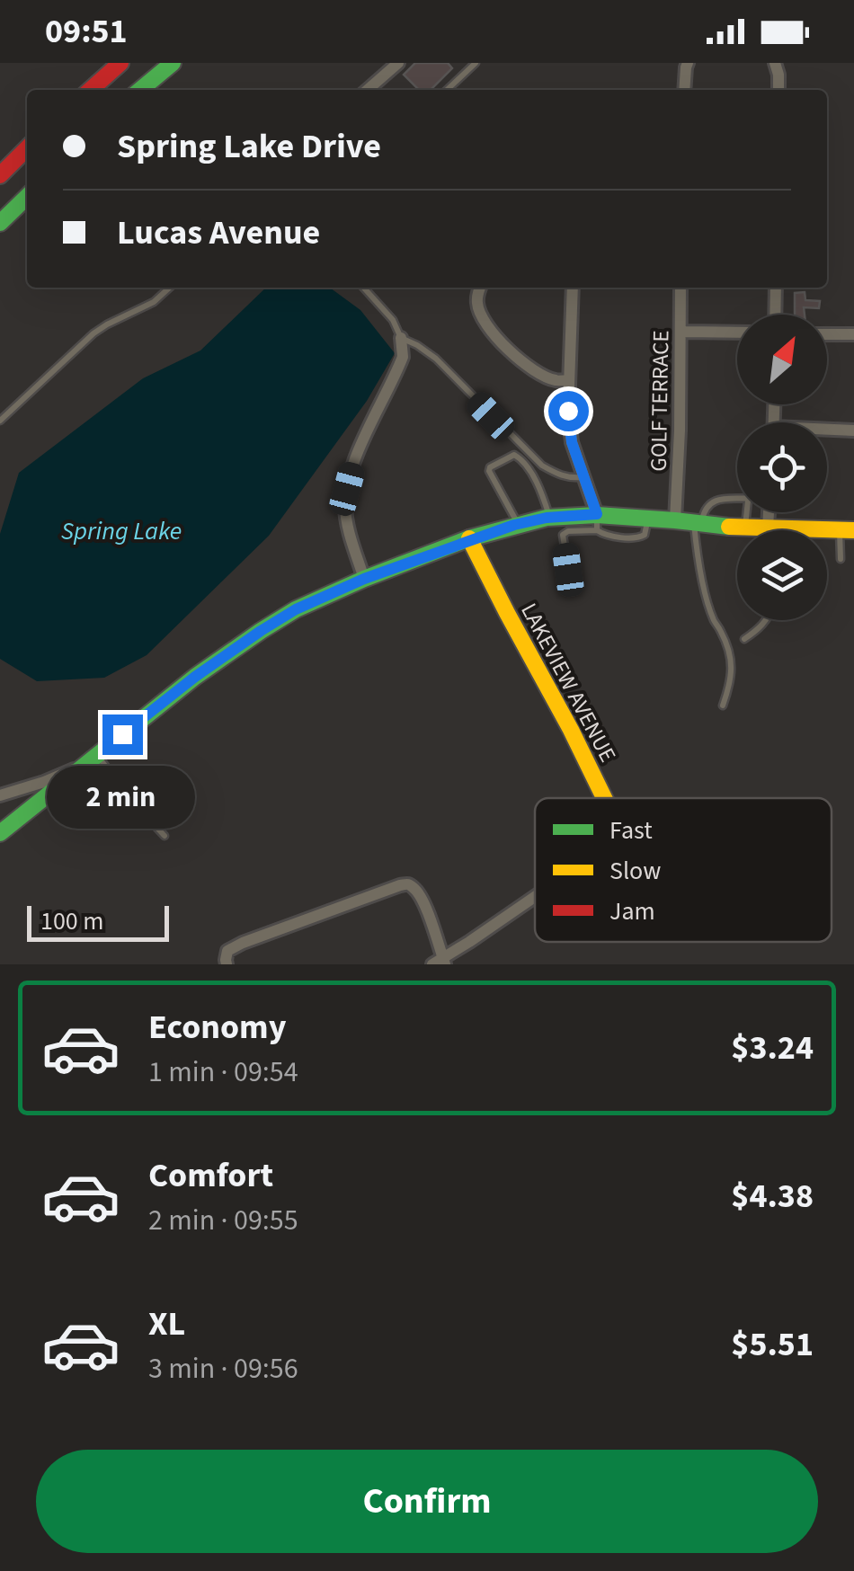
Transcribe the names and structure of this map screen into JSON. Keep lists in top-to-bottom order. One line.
{"streets":{"main road":["LAKEVIEW AVENUE"],"street":["GOLF TERRACE"]},"water":["Spring Lake"],"legend":["Fast","Slow","Jam"],"scale_bar":"100 m","north":"top right","page":{"status":"09:51","banner":["Spring Lake Drive","Lucas Avenue"],"bubble":"2 min","scale":"100 m","list":[{"name":"Economy","note":"1 min · 09:54","value":"$3.24"},{"name":"Comfort","note":"2 min · 09:55","value":"$4.38"},{"name":"XL","note":"3 min · 09:56","value":"$5.51"}],"buttons":"Confirm"}}
